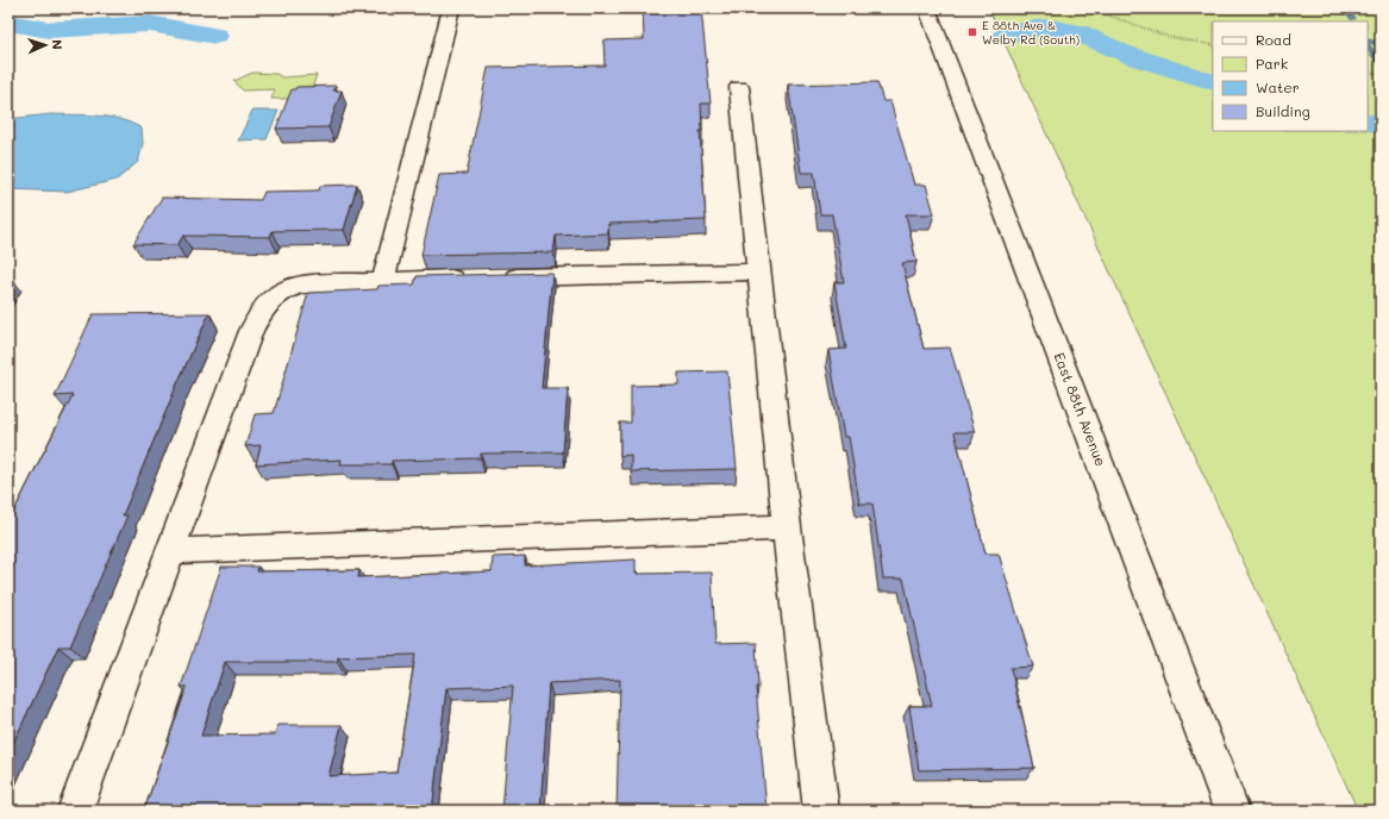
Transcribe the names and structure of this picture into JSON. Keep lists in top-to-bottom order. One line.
{"streets":{"street":["East 88th Avenue"]},"places":{"transit":["E 88th Ave & Welby Rd (South)"]},"legend":["Road","Park","Water","Building"],"north":"right"}
